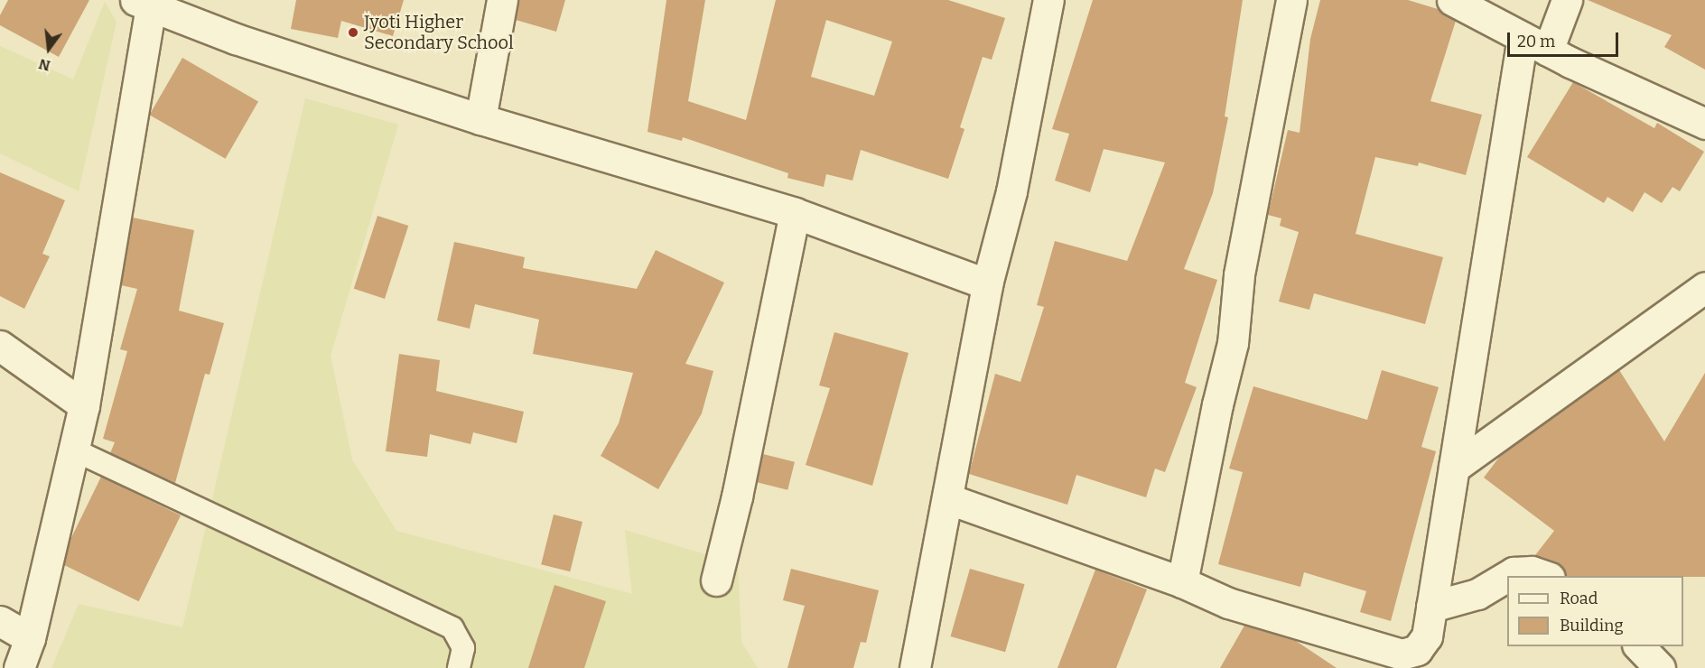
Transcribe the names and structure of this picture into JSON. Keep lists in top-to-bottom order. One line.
{"places":["Jyoti Higher Secondary School"],"legend":["Road","Building"],"scale_bar":"20 m","north":"bottom"}
